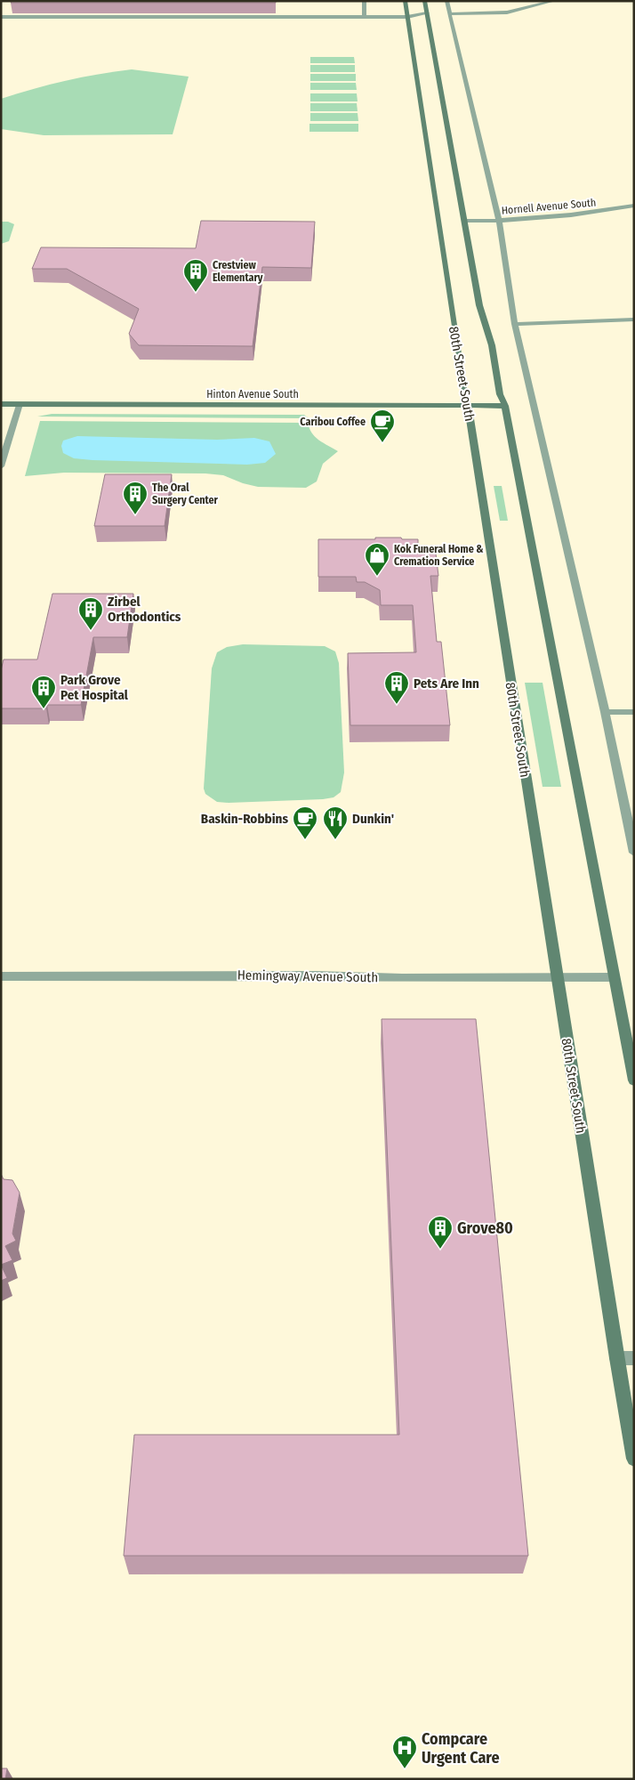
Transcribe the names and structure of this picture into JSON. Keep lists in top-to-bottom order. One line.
{"streets":{"main road":["80th Street South","Hinton Avenue South"],"street":["Hornell Avenue South","Hemingway Avenue South"]},"crossings":[["80th Street South","Hinton Avenue South"],["80th Street South","Hemingway Avenue South"]],"places":{"building":["Crestview Elementary","The Oral Surgery Center","Zirbel Orthodontics","Pets Are Inn","Park Grove Pet Hospital","Grove80"],"cafe":["Caribou Coffee","Baskin-Robbins"],"shop":["Kok Funeral Home & Cremation Service"],"restaurant":["Dunkin'"],"hospital":["Compcare Urgent Care"]}}
